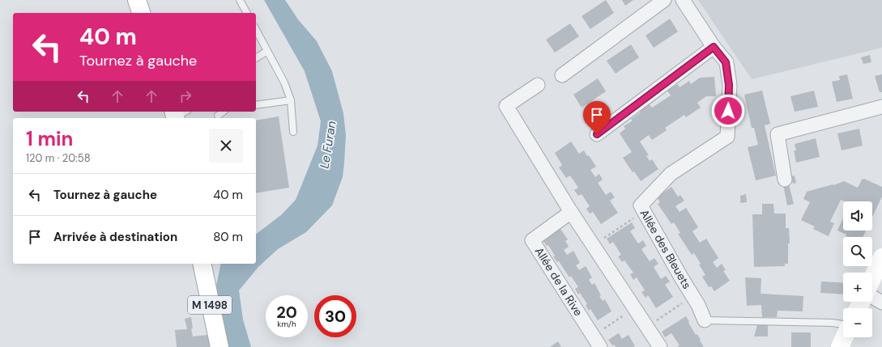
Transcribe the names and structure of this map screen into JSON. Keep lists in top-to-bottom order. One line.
{"streets":{"main road":["M 1498"],"street":["Allée des Bleuets","Allée de la Rive"]},"water":["Le Furan"],"page":{"turn":["40 m","Tournez à gauche"],"heading":["1 min","120 m · 20:58"],"list":[{"name":"Tournez à gauche","value":"40 m"},{"name":"Arrivée à destination","value":"80 m"}],"map_buttons":["+","−"],"speed":"20 km/h","limit":"30"}}
